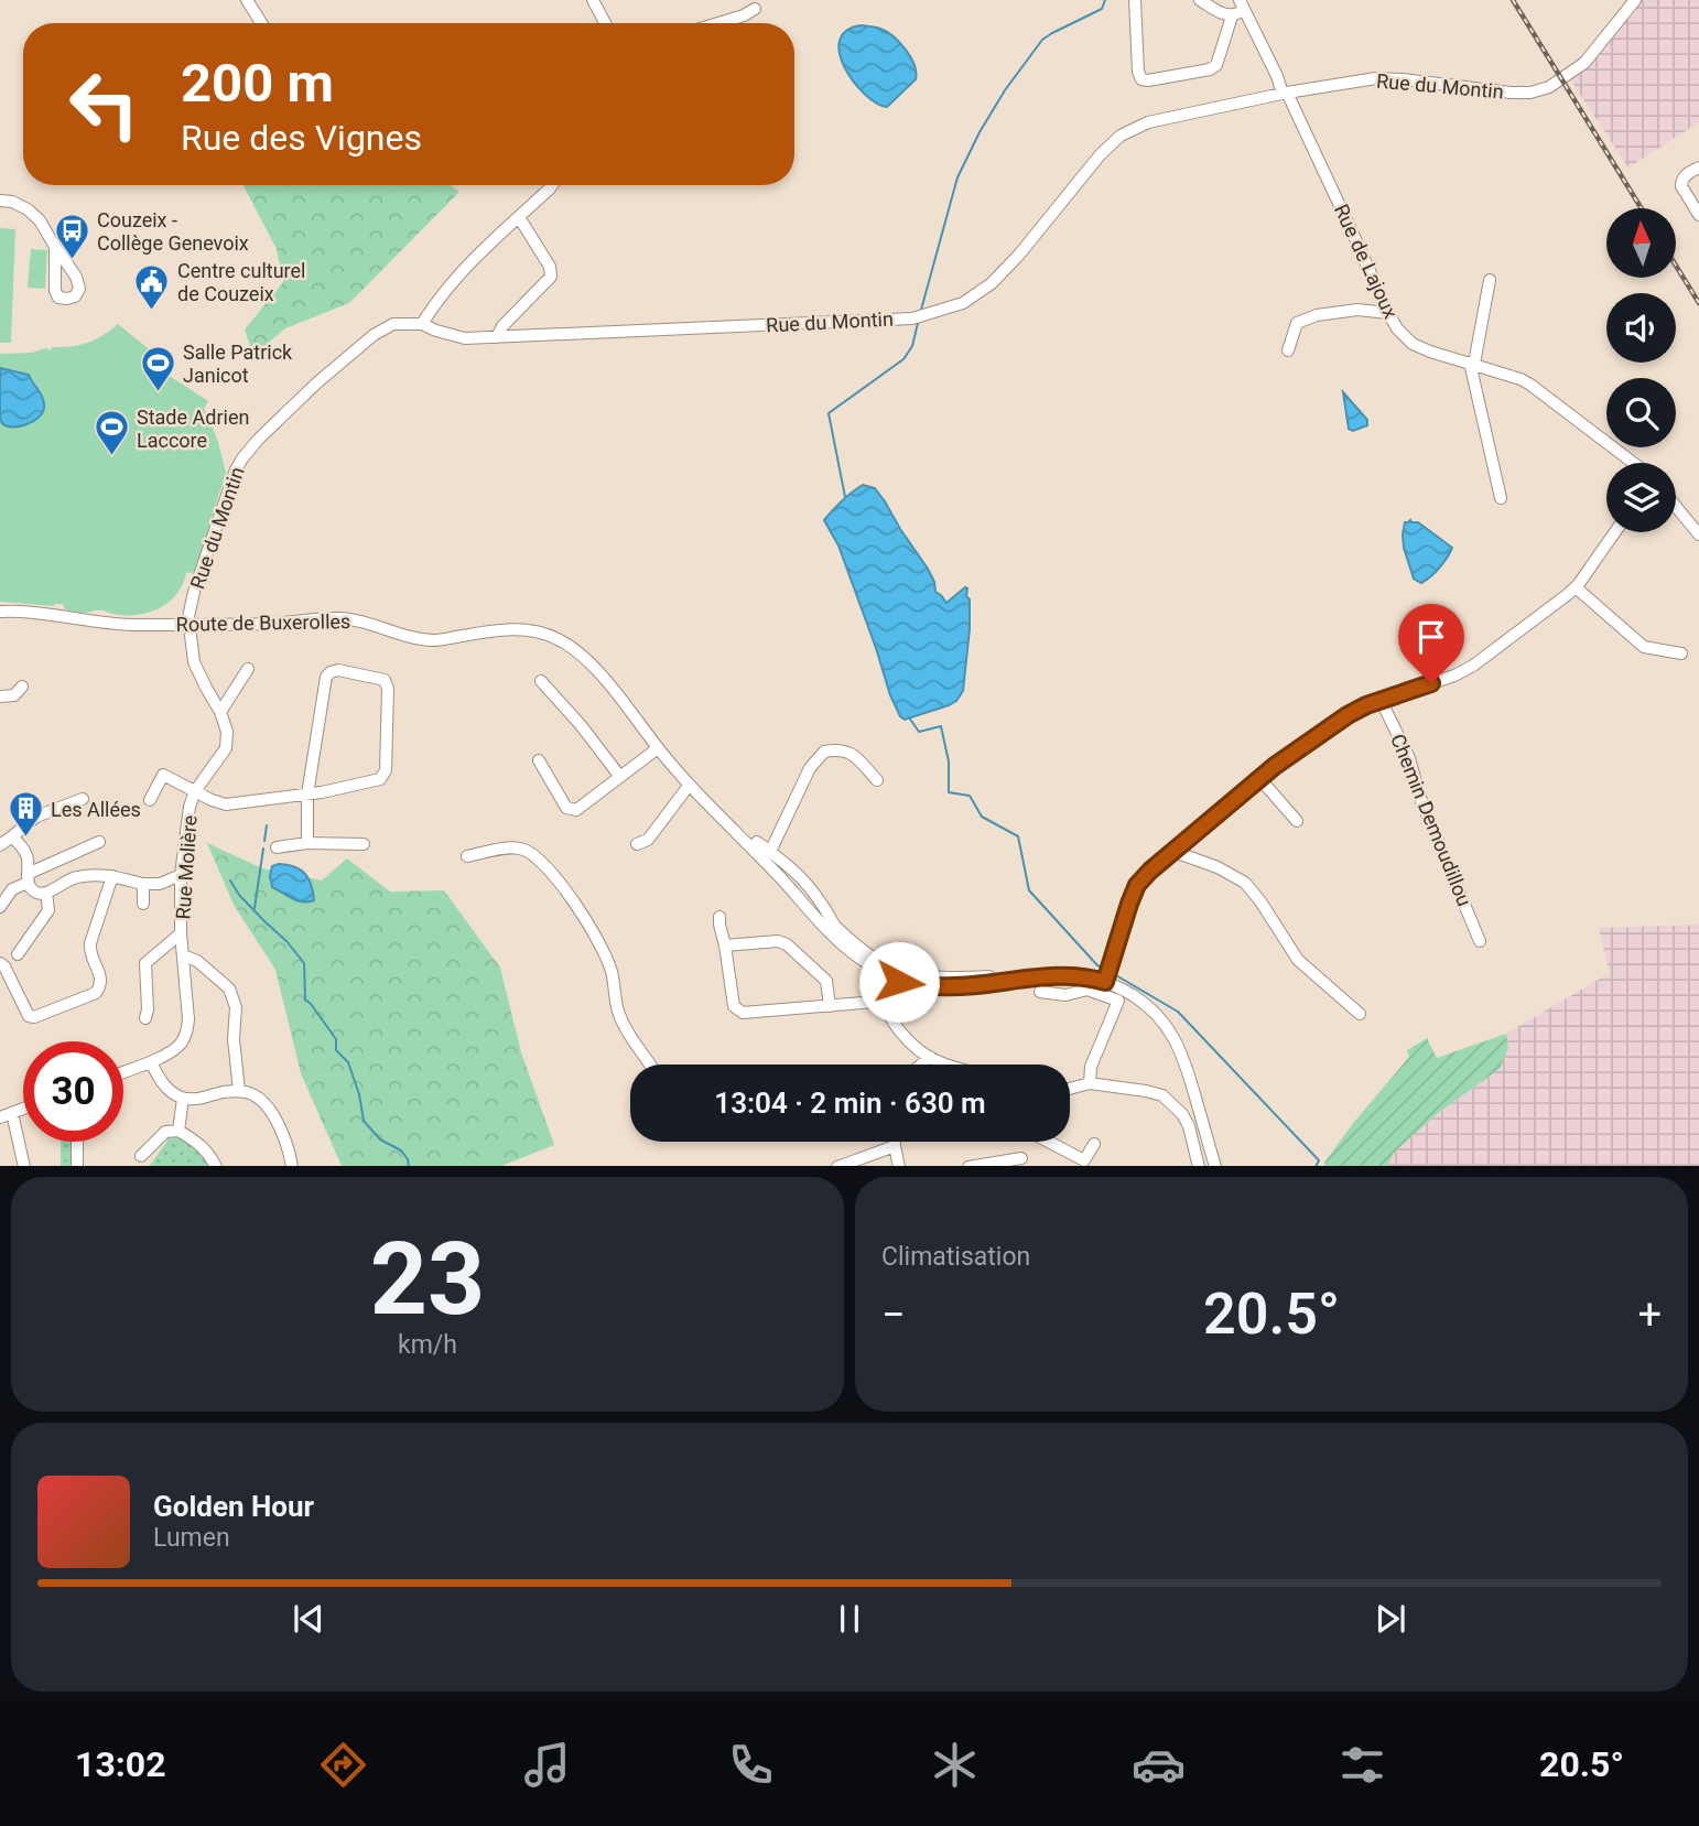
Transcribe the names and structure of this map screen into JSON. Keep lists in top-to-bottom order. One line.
{"streets":{"street":["Rue du Montin","Rue de Lajoux","Route de Buxerolles","Chemin Demoudillou","Rue Molière"]},"crossings":[["Rue du Montin","Rue de Lajoux"],["Rue du Montin","Route de Buxerolles"],["Rue du Montin","Rue Molière"],["Route de Buxerolles","Rue Molière"]],"places":{"bus stop":["Couzeix - Collège Genevoix"],"public building":["Centre culturel de Couzeix"],"sports":["Salle Patrick Janicot","Stade Adrien Laccore"],"building":["Les Allées"]},"north":"top","page":{"turn":["200 m","Rue des Vignes"],"limit":"30","trip":"13:04 · 2 min · 630 m","tile":[["23","km/h"],"Climatisation"],"heat":["−","20.5°","+"],"song":["Golden Hour","Lumen"],"tabs":["13:02","20.5°"]}}
